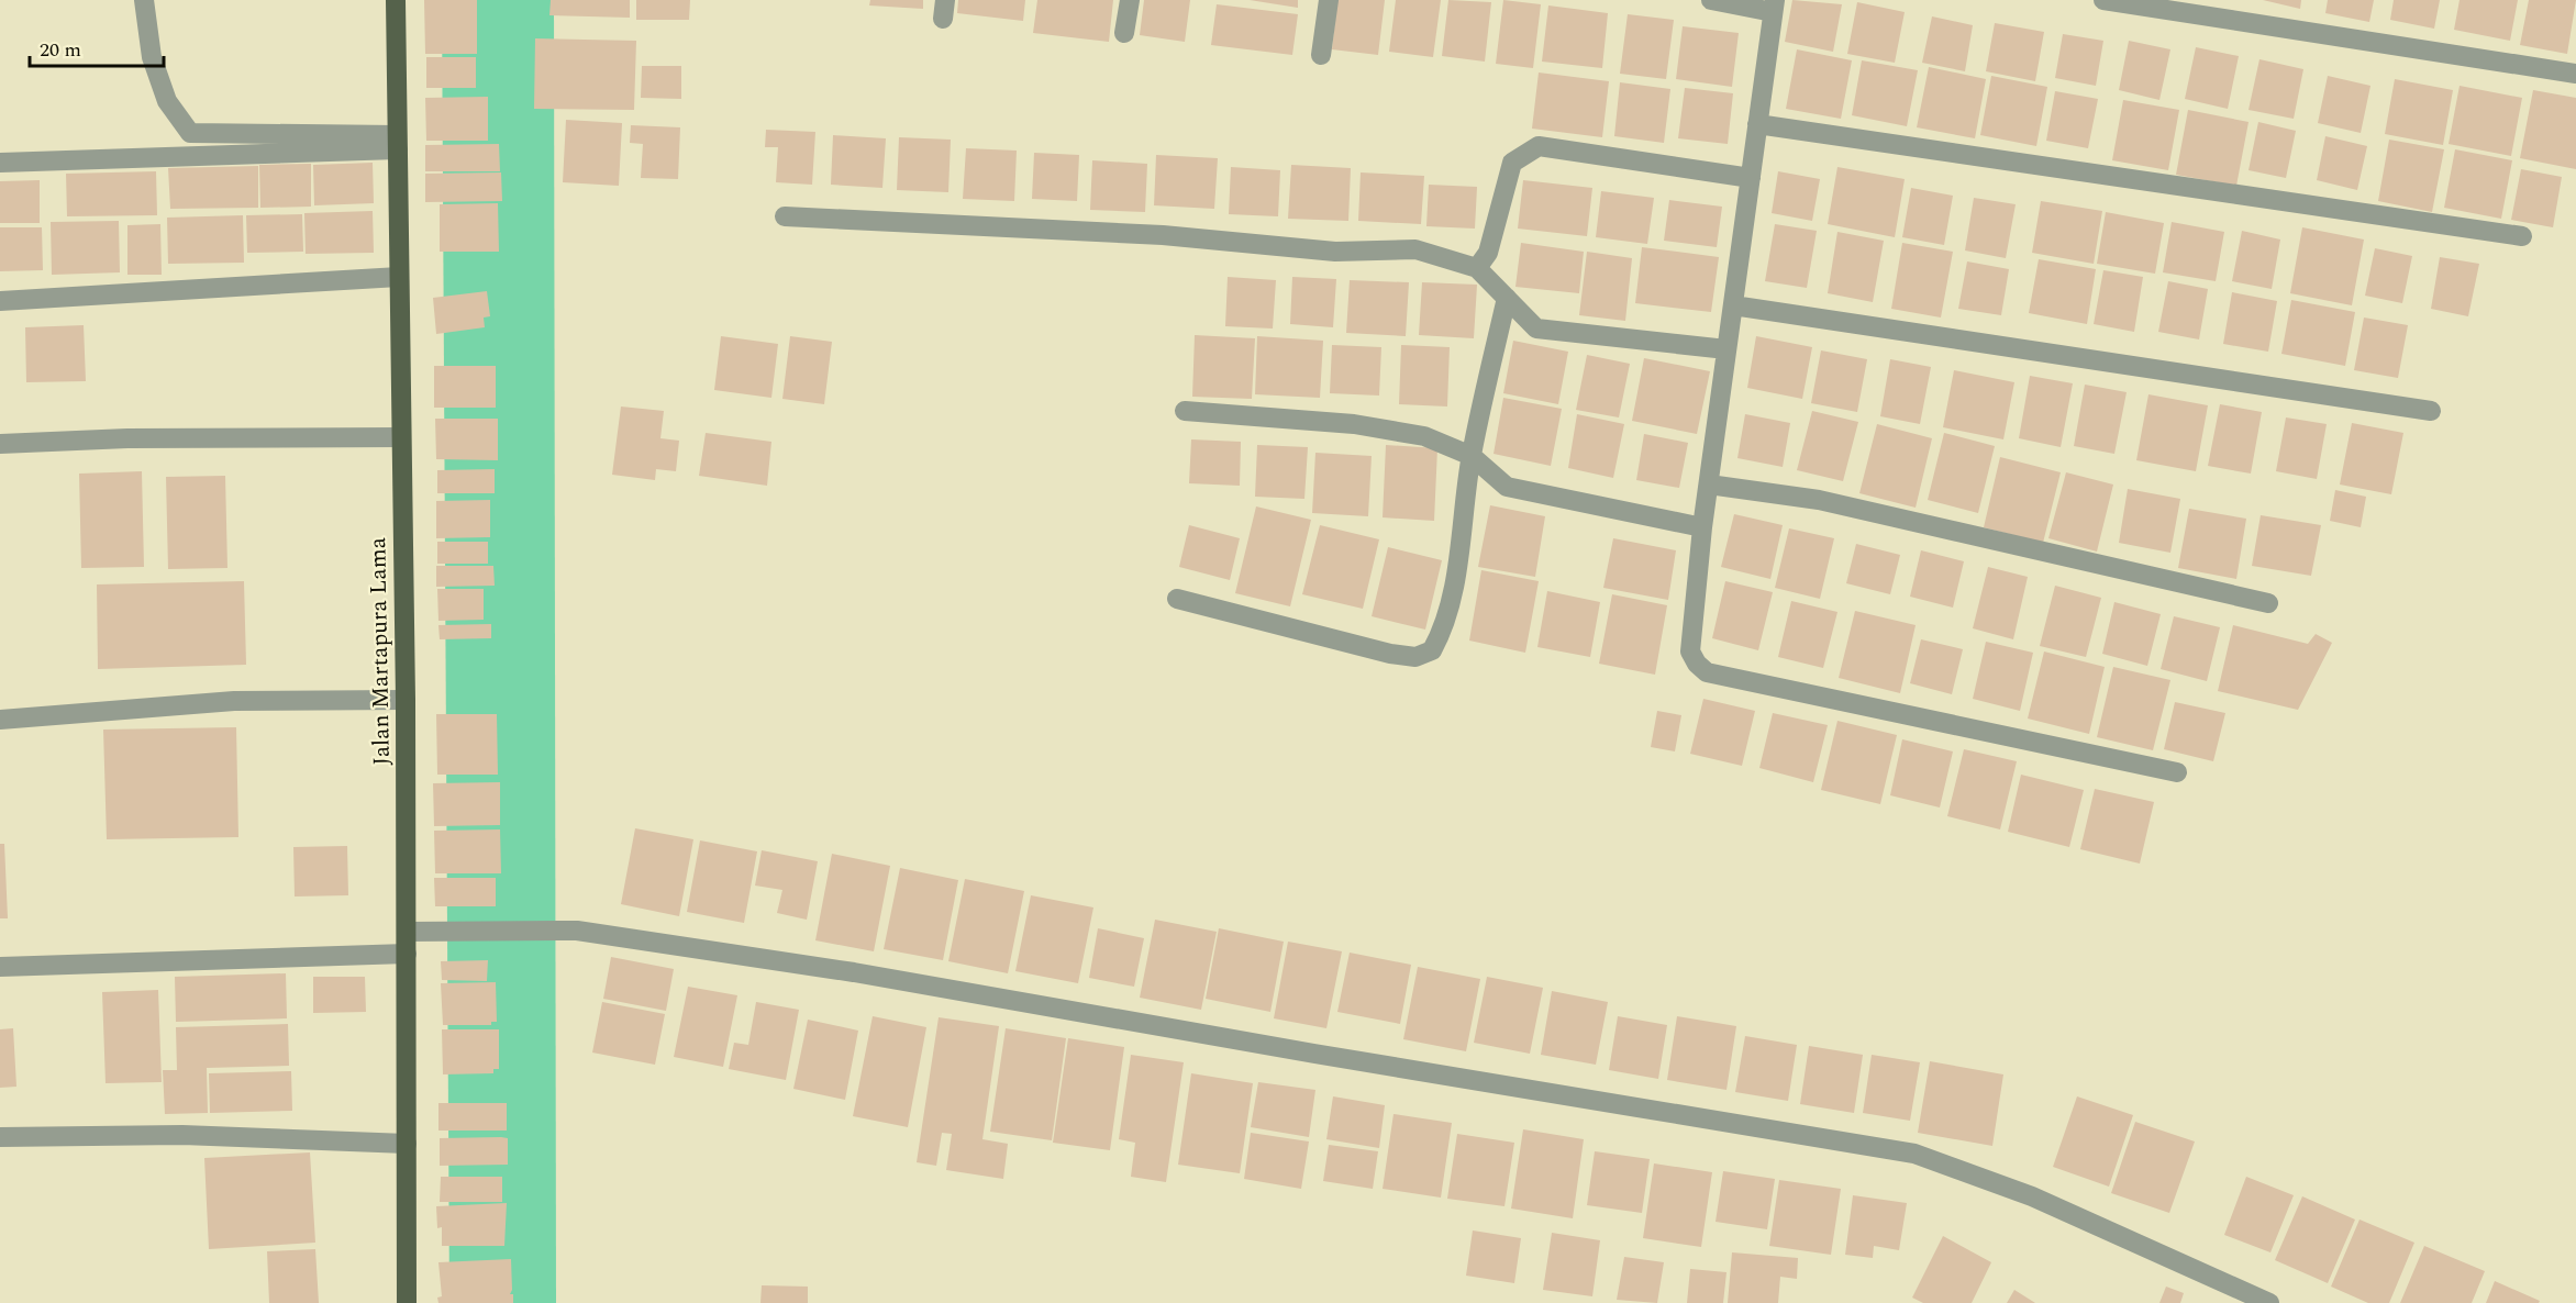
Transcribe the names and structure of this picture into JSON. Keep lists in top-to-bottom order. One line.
{"streets":{"main road":["Jalan Martapura Lama"]},"scale_bar":"20 m"}
